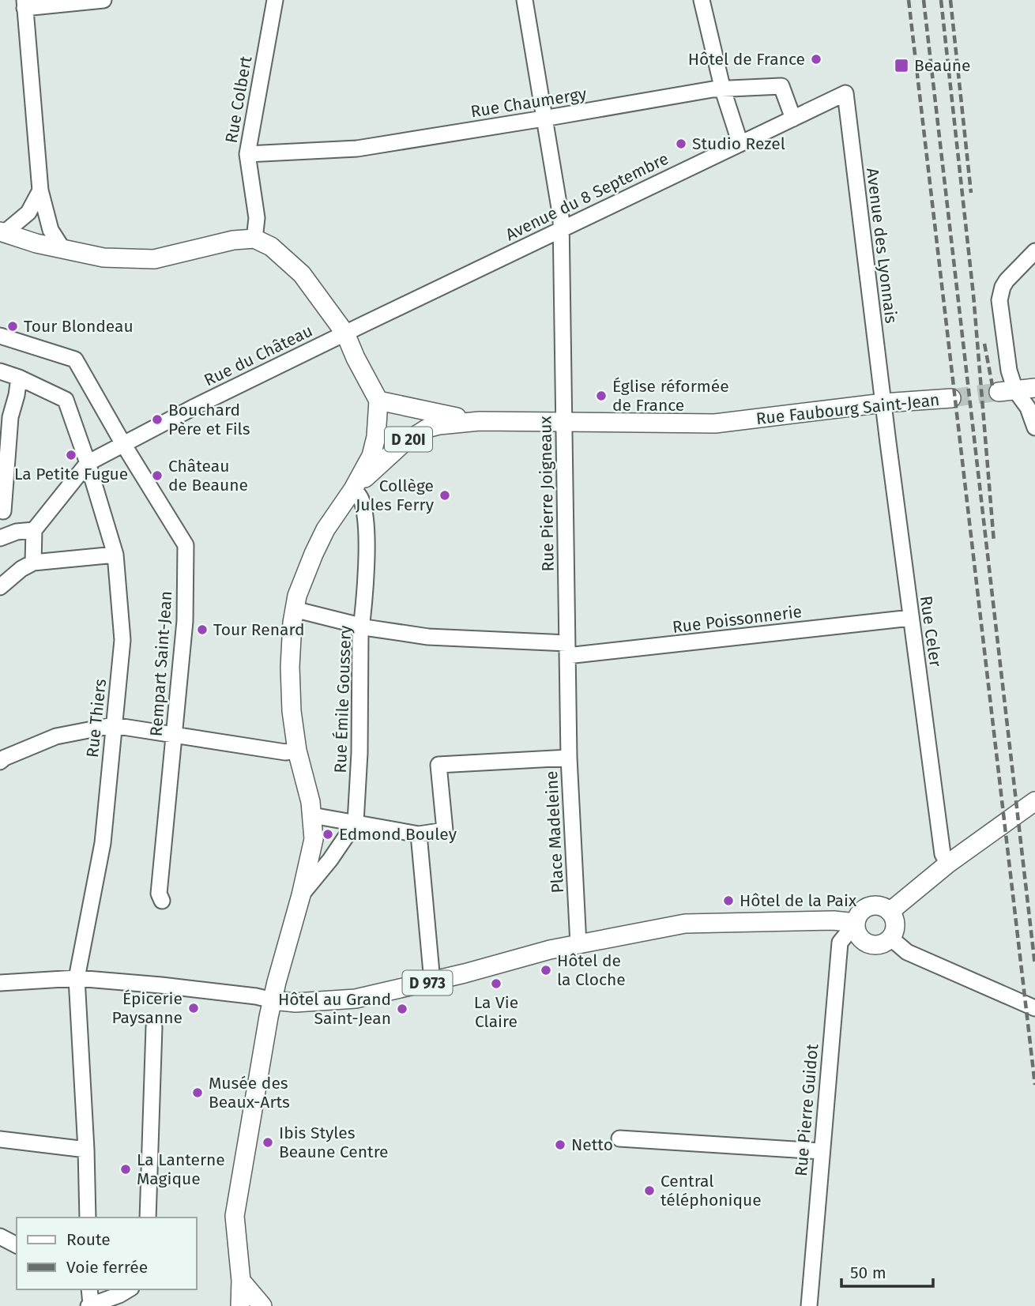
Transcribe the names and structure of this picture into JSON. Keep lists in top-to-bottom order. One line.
{"streets":{"main road":["Rue Faubourg Saint-Jean","D 20I","D 973"],"street":["Rue Colbert","Rue Chaumergy","Avenue du 8 Septembre","Avenue des Lyonnais","Rue du Château","Rue Pierre Joigneaux","Rue Poissonnerie","Rue Celer","Rempart Saint-Jean","Rue Émile Goussery","Rue Thiers","Place Madeleine","Rue Pierre Guidot"]},"crossings":[["Rue Colbert","Rue Chaumergy"],["Rue Chaumergy","Avenue du 8 Septembre"],["Rue Chaumergy","Rue Pierre Joigneaux"],["Avenue du 8 Septembre","Avenue des Lyonnais"],["Avenue du 8 Septembre","Rue du Château"],["Avenue du 8 Septembre","Rue Pierre Joigneaux"],["Avenue des Lyonnais","Rue Faubourg Saint-Jean"],["Avenue des Lyonnais","Rue Celer"],["Rue du Château","Rempart Saint-Jean"],["Rue du Château","Rue Thiers"],["Rue Faubourg Saint-Jean","D 20I"],["Rue Faubourg Saint-Jean","Rue Pierre Joigneaux"],["Rue Faubourg Saint-Jean","Rue Celer"],["D 20I","Rue Émile Goussery"],["Rue Pierre Joigneaux","Rue Poissonnerie"],["Rue Pierre Joigneaux","Place Madeleine"],["Rue Poissonnerie","Rue Celer"],["Rue Poissonnerie","Rue Émile Goussery"],["Place Madeleine","D 973"],["D 973","Rue Pierre Guidot"]],"places":{"other":["Hôtel de France","Studio Rezel","Tour Blondeau","Église réformée de France","Bouchard Père et Fils","La Petite Fugue","Château de Beaune","Collège Jules Ferry","Tour Renard","Edmond Bouley","Hôtel de la Paix","Hôtel de la Cloche","La Vie Claire","Épicerie Paysanne","Hôtel au Grand Saint-Jean","Musée des Beaux-Arts","Ibis Styles Beaune Centre","Netto","La Lanterne Magique","Central téléphonique"],"transit":["Beaune"]},"legend":["Route","Voie ferrée"],"scale_bar":"50 m"}
